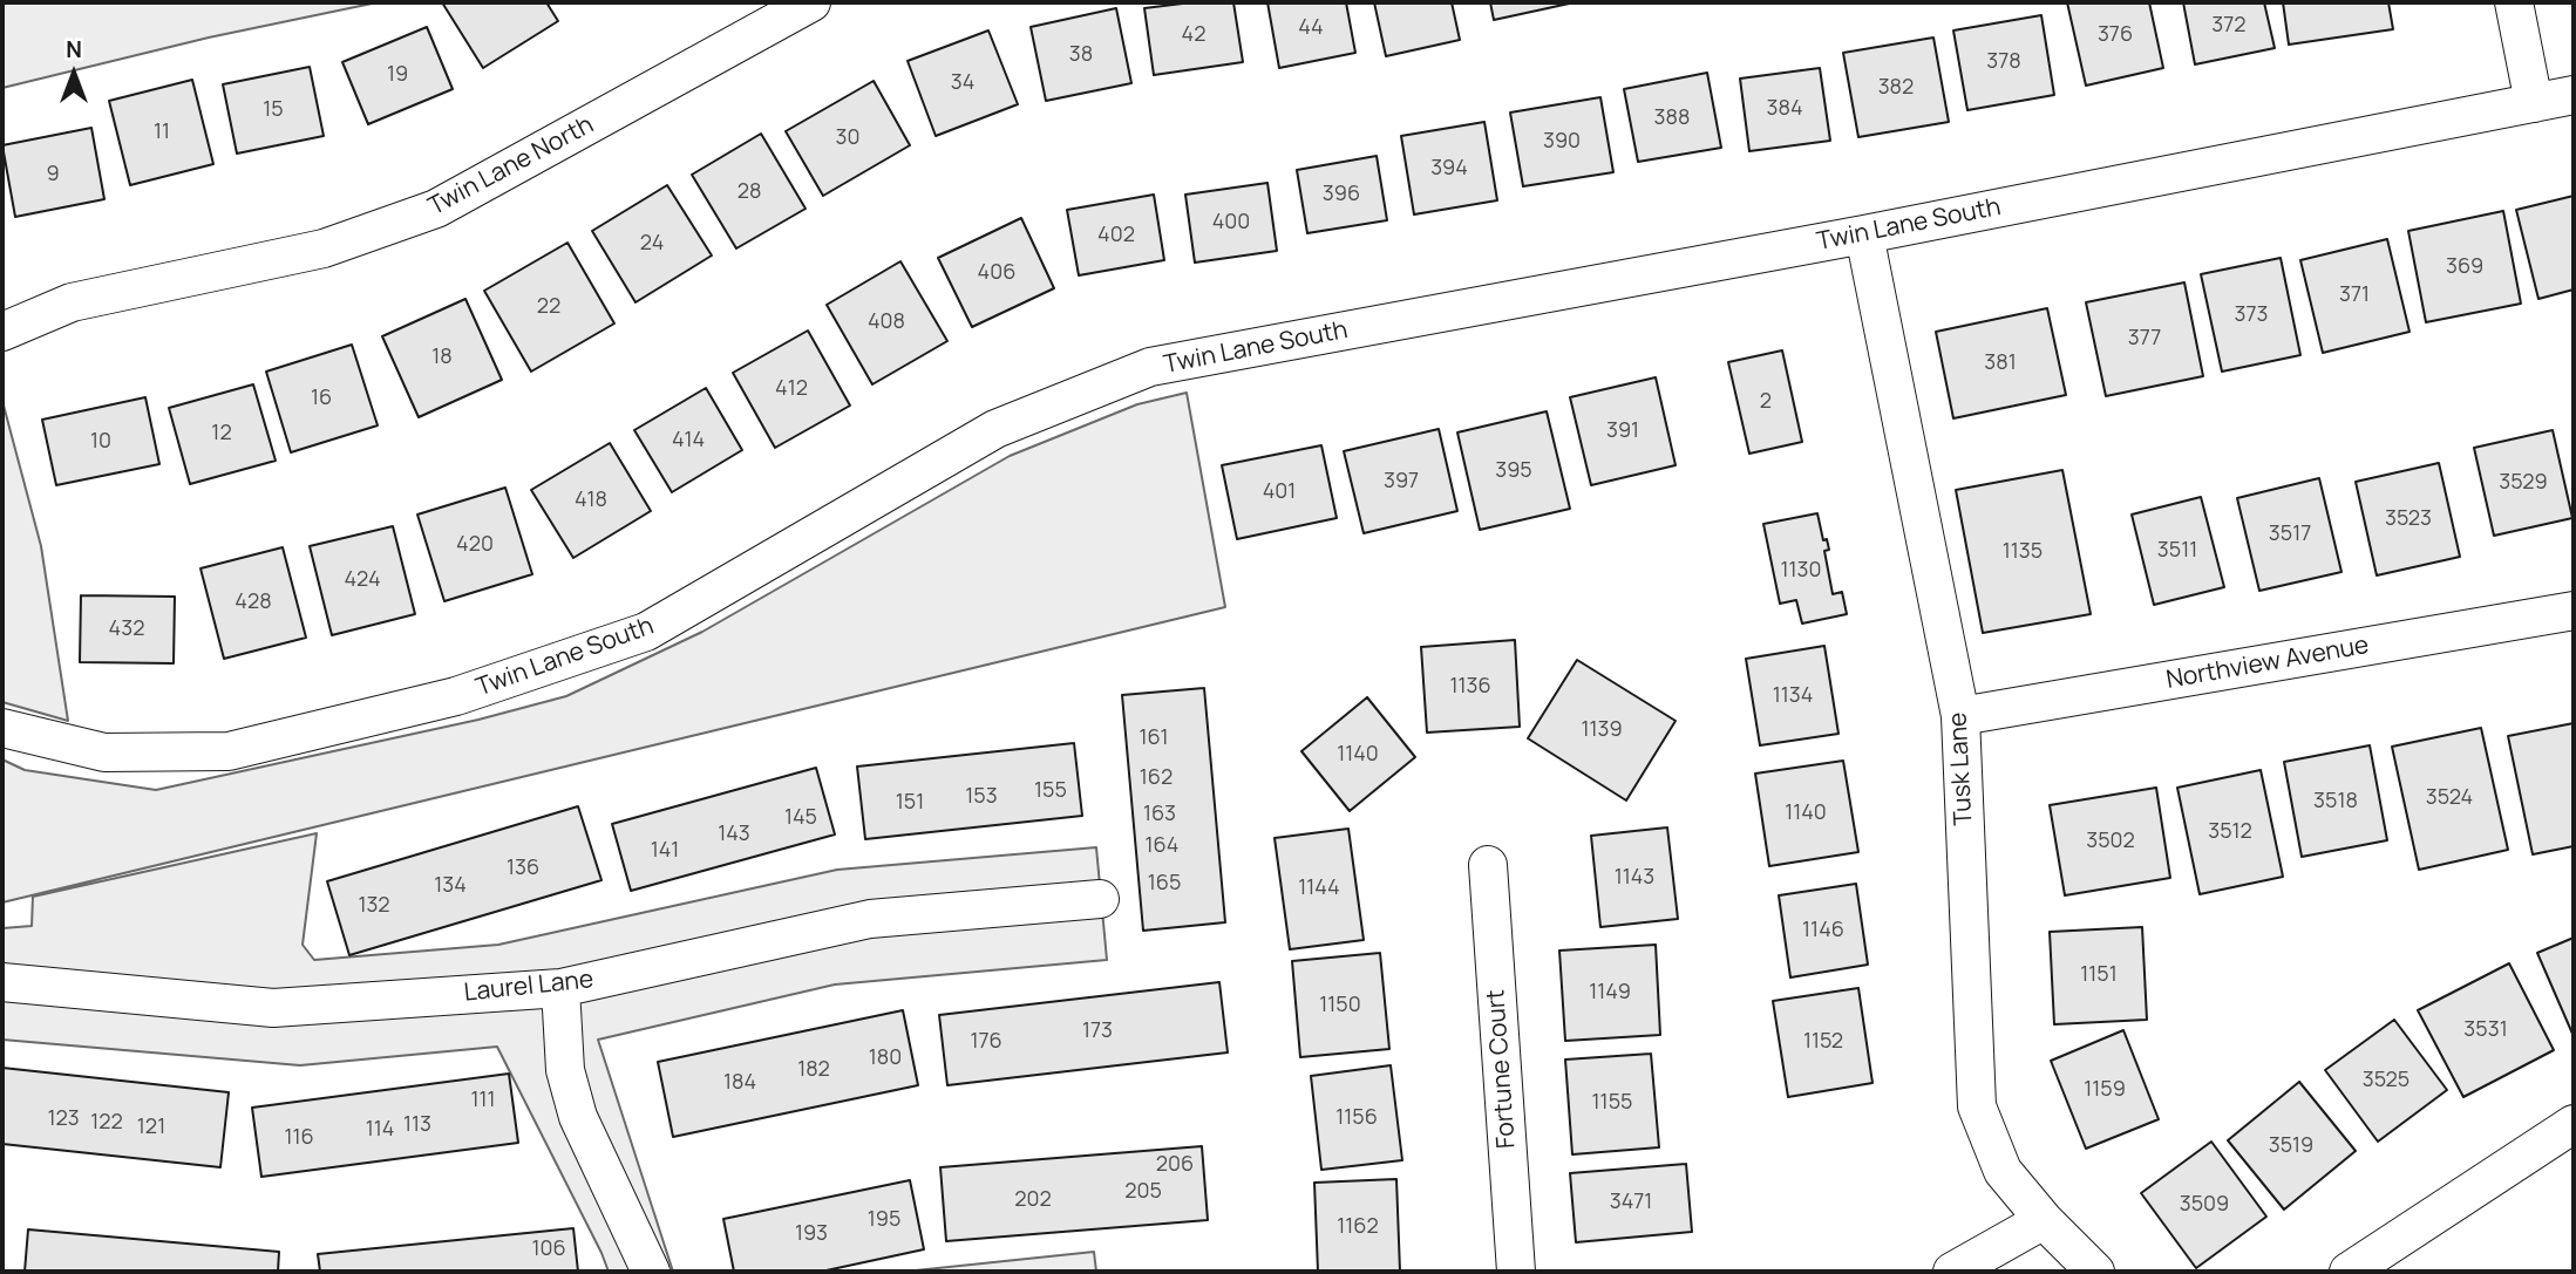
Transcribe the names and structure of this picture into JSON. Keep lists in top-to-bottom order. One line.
{"streets":{"street":["Twin Lane North","Twin Lane South","Northview Avenue","Tusk Lane","Laurel Lane","Fortune Court"]},"crossings":[["Twin Lane South","Tusk Lane"],["Northview Avenue","Tusk Lane"]],"house_numbers":["372","44","42","376","38","378","19","34","382","384","15","388","11","30","390","394","9","28","396","400","402","24","369","406","371","22","373","408","377","18","381","412","16","2","391","12","414","10","395","397","3529","401","418","3523","3517","420","3511","1135","1130","424","428","432","1136","1134","1139","161","1140","162","155","153","3524","3518","151","1140","163","145","3512","143","3502","164","141","136","1143","165","134","1144","132","1146","1151","1149","1150","3531","173","176","1152","180","182","3525","184","1159","111","1155","1156","123","122","113","121","114","116","3519","206","205","202","3471","3509","195","1162","193","106"],"north":"top"}
